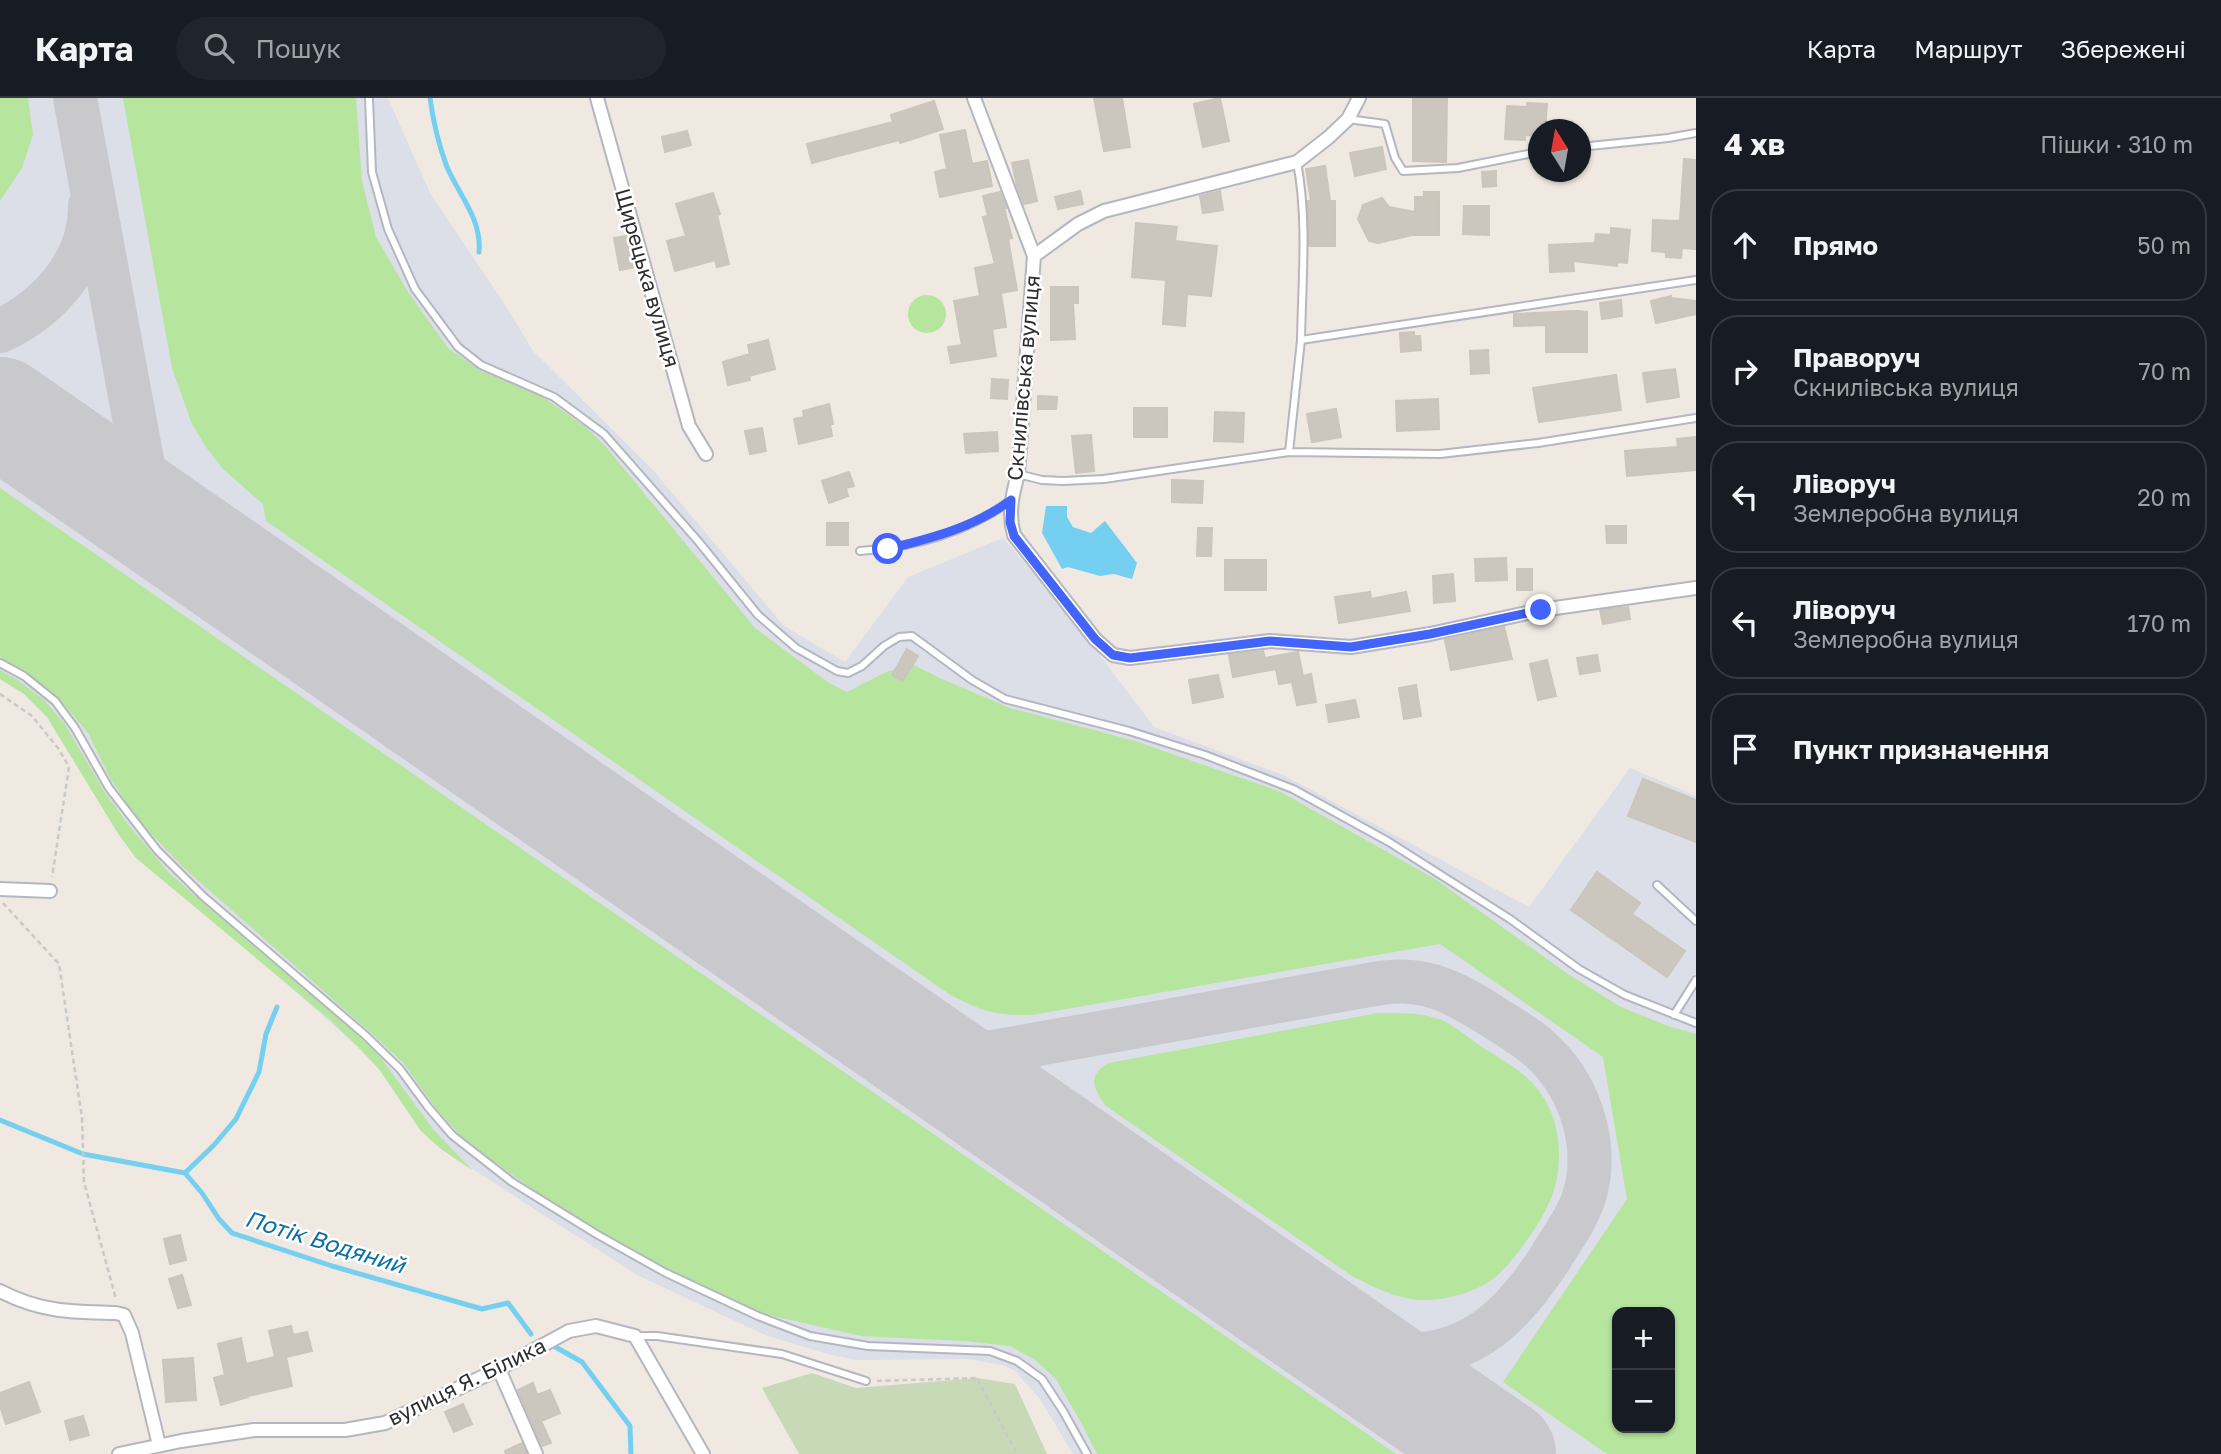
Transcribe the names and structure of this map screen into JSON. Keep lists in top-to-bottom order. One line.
{"streets":{"street":["Щирецька вулиця","Скнилівська вулиця","вулиця Я. Білика"]},"water":["Потік Водяний"],"north":"top","page":{"header":"Карта","search":"Пошук","nav":["Карта","Маршрут","Збережені"],"heading":["4 хв","Пішки · 310 m"],"list":[["Прямо","50 m"],["Праворуч","Скнилівська вулиця","70 m"],["Ліворуч","Землеробна вулиця","20 m"],["Ліворуч","Землеробна вулиця","170 m"],"Пункт призначення"],"map_buttons":["+","−"]}}
